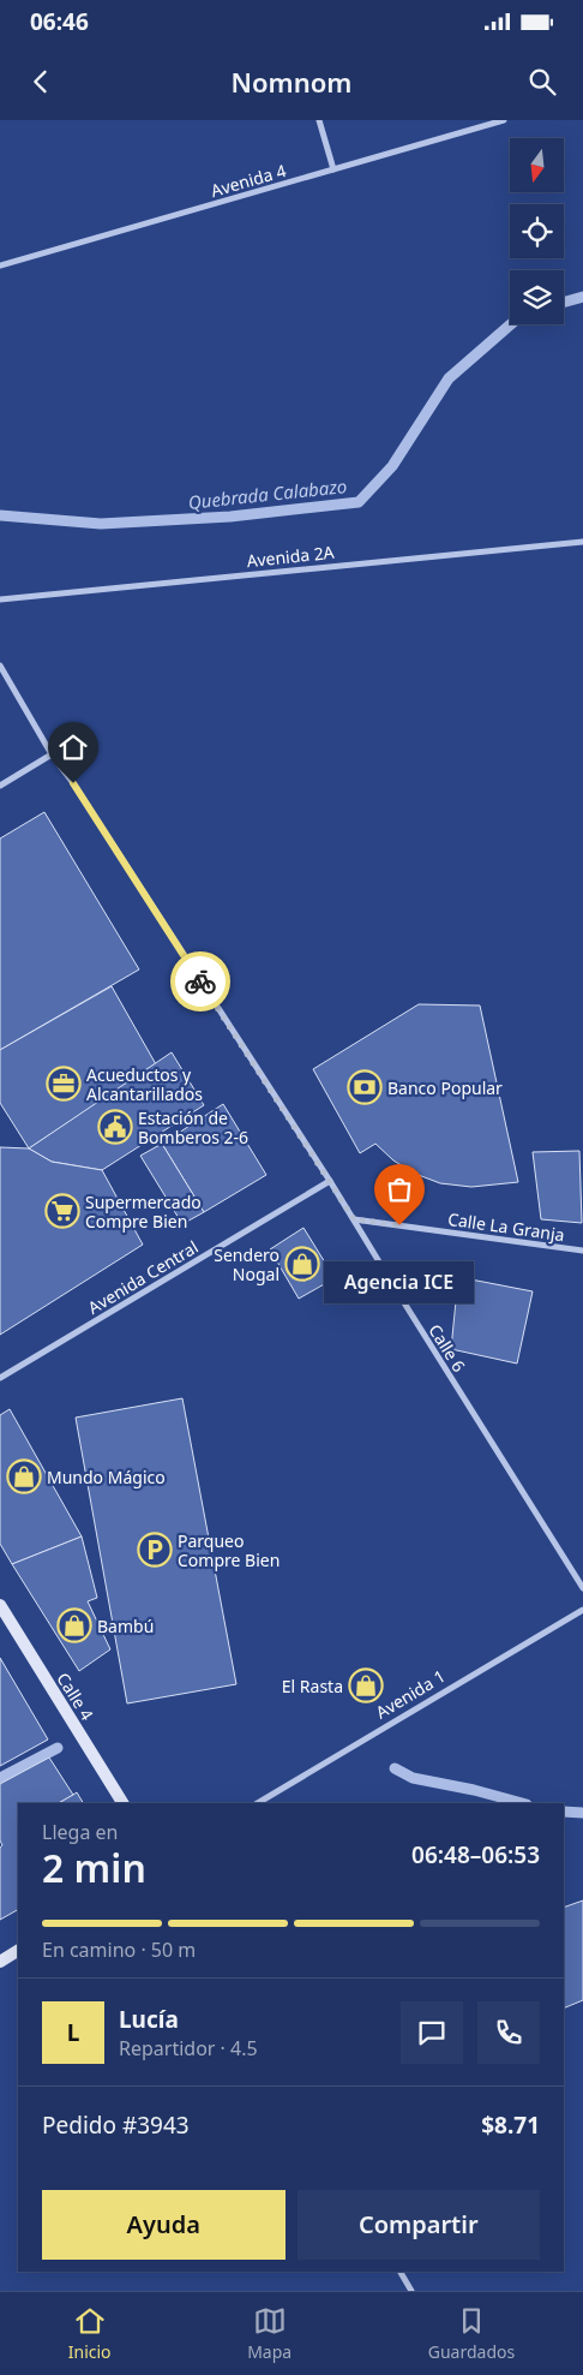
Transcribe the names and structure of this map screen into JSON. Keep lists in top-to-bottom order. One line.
{"streets":{"main road":["Calle 4"],"street":["Avenida 4","Avenida 2A","Calle La Granja","Avenida Central","Calle 6","Avenida 1"]},"crossings":[["Calle La Granja","Calle 6"],["Avenida Central","Calle 6"]],"water":["Quebrada Calabazo"],"places":{"office":["Acueductos y Alcantarillados"],"bank":["Banco Popular"],"public building":["Estación de Bomberos 2-6"],"supermarket":["Supermercado Compre Bien"],"other":["Agencia ICE"],"shop":["Sendero Nogal","Mundo Mágico","Bambú","El Rasta"],"parking":["Parqueo Compre Bien"]},"north":"bottom","page":{"status":"06:46","header":"Nomnom","bubble":"Agencia ICE","heading":["2 min","Llega en","06:48–06:53"],"panel":["Lucía","Repartidor · 4.5","Pedido #3943","$8.71"],"bar":"En camino · 50 m","round":"L","buttons":["Ayuda","Compartir"],"tabs":["Inicio","Mapa","Guardados"]}}
